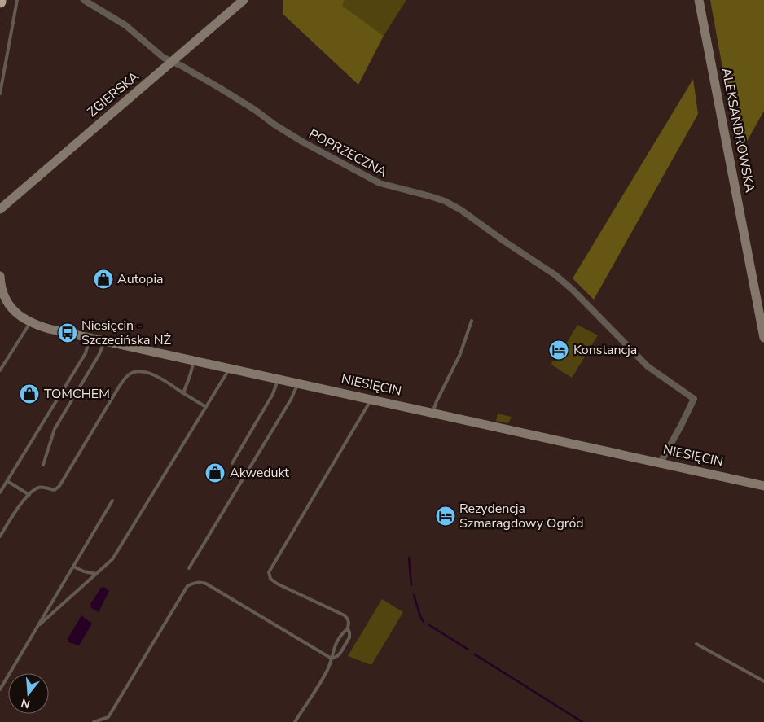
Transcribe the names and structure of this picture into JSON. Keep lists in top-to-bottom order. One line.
{"streets":{"street":["ZGIERSKA","ALEKSANDROWSKA","POPRZECZNA","NIESIĘCIN"]},"crossings":[["ZGIERSKA","POPRZECZNA"],["POPRZECZNA","NIESIĘCIN"]],"places":{"shop":["Autopia","TOMCHEM","Akwedukt"],"bus stop":["Niesięcin - Szczecińska NŻ"],"hotel":["Konstancja","Rezydencja Szmaragdowy Ogród"]},"north":"bottom"}
